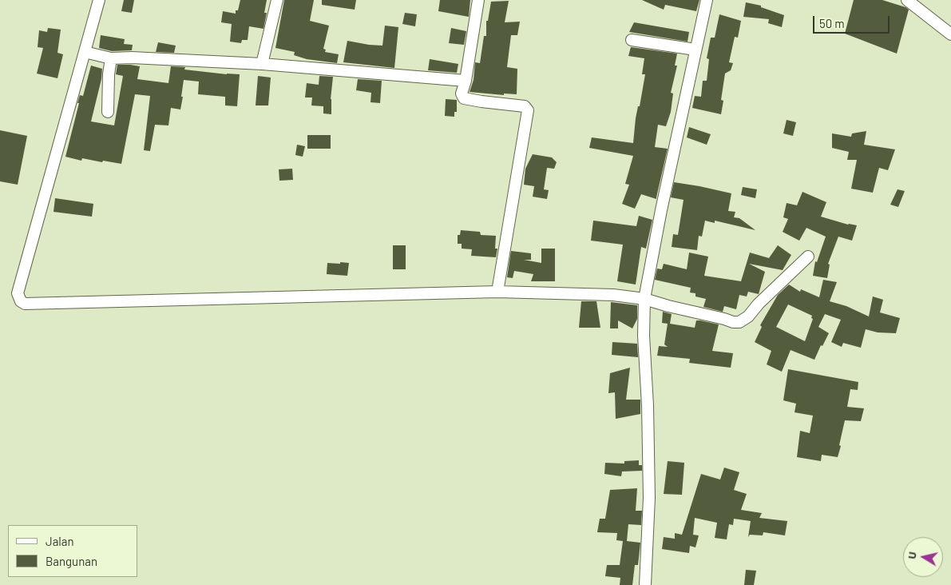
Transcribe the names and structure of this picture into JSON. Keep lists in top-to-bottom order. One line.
{"legend":["Jalan","Bangunan"],"scale_bar":"50 m","north":"left"}
